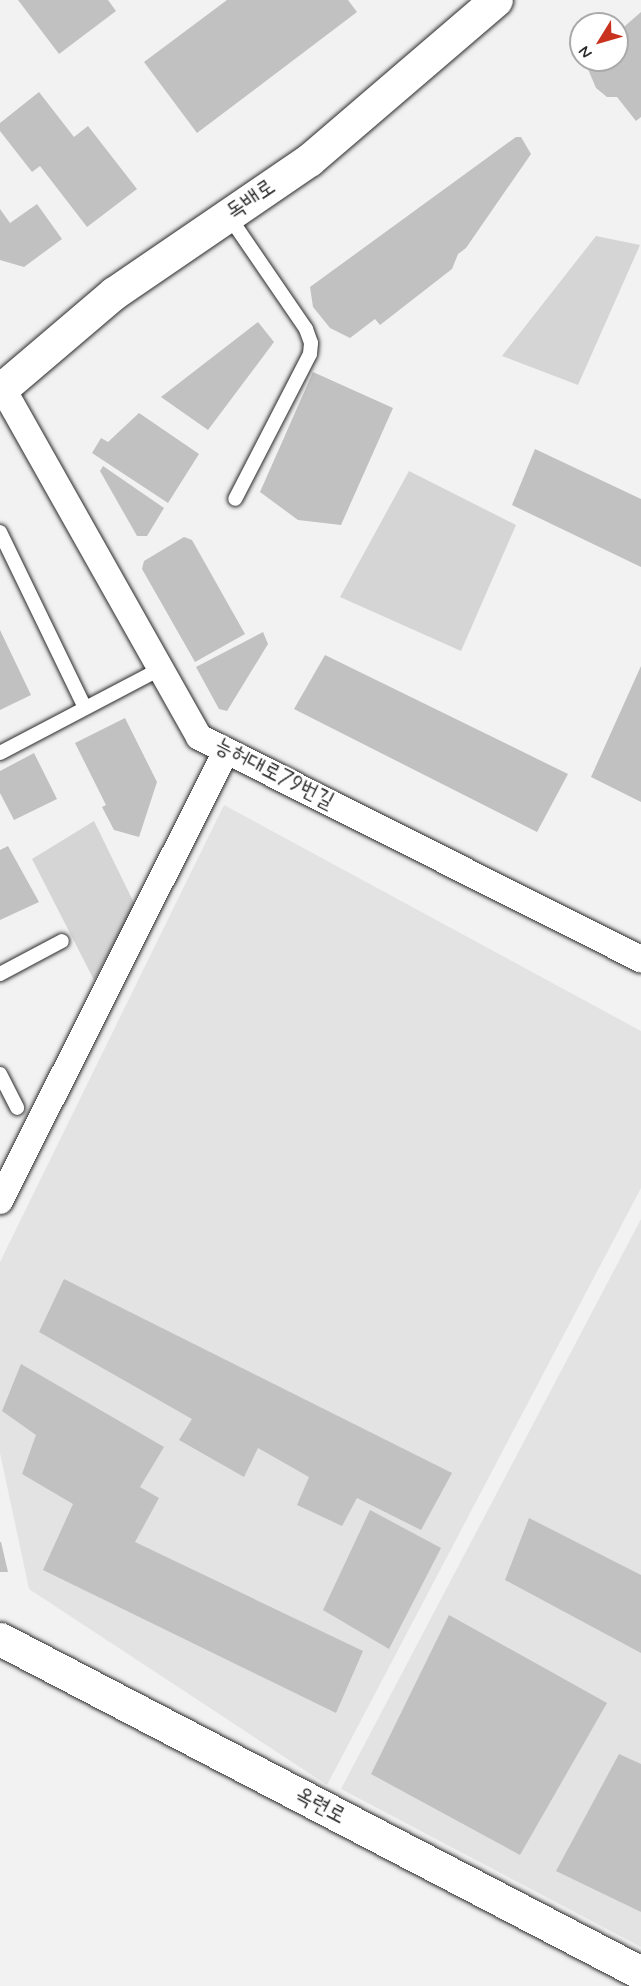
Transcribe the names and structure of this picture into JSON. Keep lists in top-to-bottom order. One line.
{"streets":{"street":["독배로","능허대로79번길","옥련로"]},"crossings":[["독배로","능허대로79번길"]],"north":"bottom left"}
